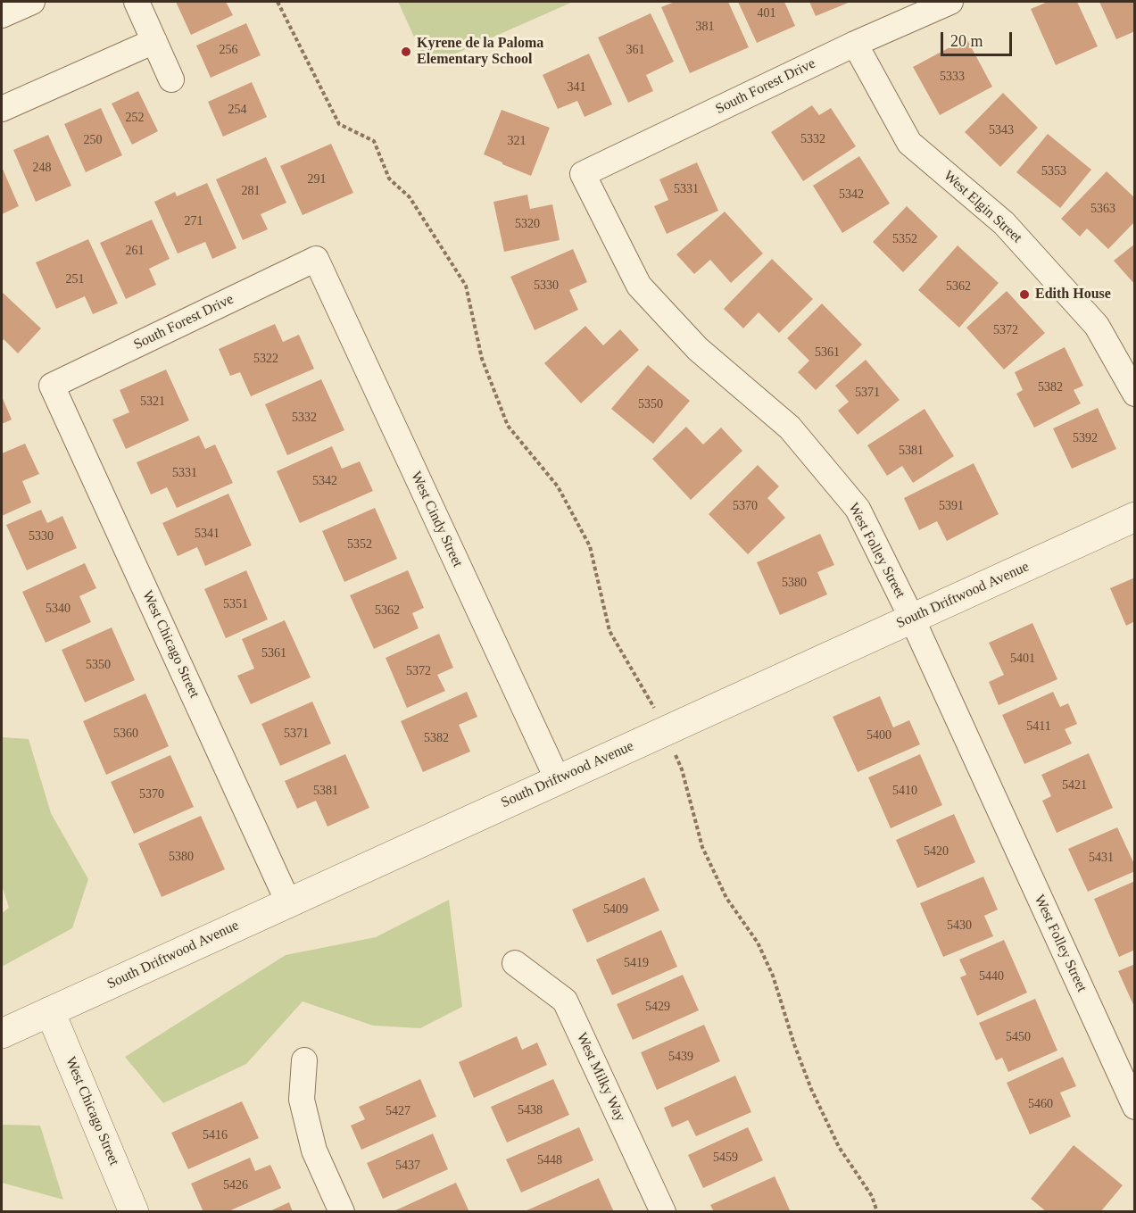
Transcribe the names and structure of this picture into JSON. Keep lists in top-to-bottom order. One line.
{"streets":{"street":["South Forest Drive","West Elgin Street","West Cindy Street","West Folley Street","South Driftwood Avenue","West Chicago Street","West Milky Way"]},"crossings":[["South Forest Drive","West Elgin Street"],["South Forest Drive","West Cindy Street"],["South Forest Drive","West Folley Street"],["South Forest Drive","West Chicago Street"],["West Cindy Street","South Driftwood Avenue"],["West Folley Street","South Driftwood Avenue"],["South Driftwood Avenue","West Chicago Street"]],"places":["Kyrene de la Paloma Elementary School","Edith House"],"house_numbers":["401","381","256","361","5333","341","254","252","5343","5332","250","321","248","5353","291","5331","281","5342","5363","271","5320","5352","261","251","5330","5362","5372","5361","5322","5382","5371","5321","5350","5332","5392","5381","5331","5342","5370","5391","5341","5330","5352","5380","5351","5340","5362","5361","5401","5350","5372","5411","5360","5371","5400","5382","5421","5381","5410","5370","5420","5380","5431","5409","5430","5419","5440","5429","5450","5439","5460","5438","5427","5416","5459","5448","5437","5426"],"scale_bar":"20 m"}
